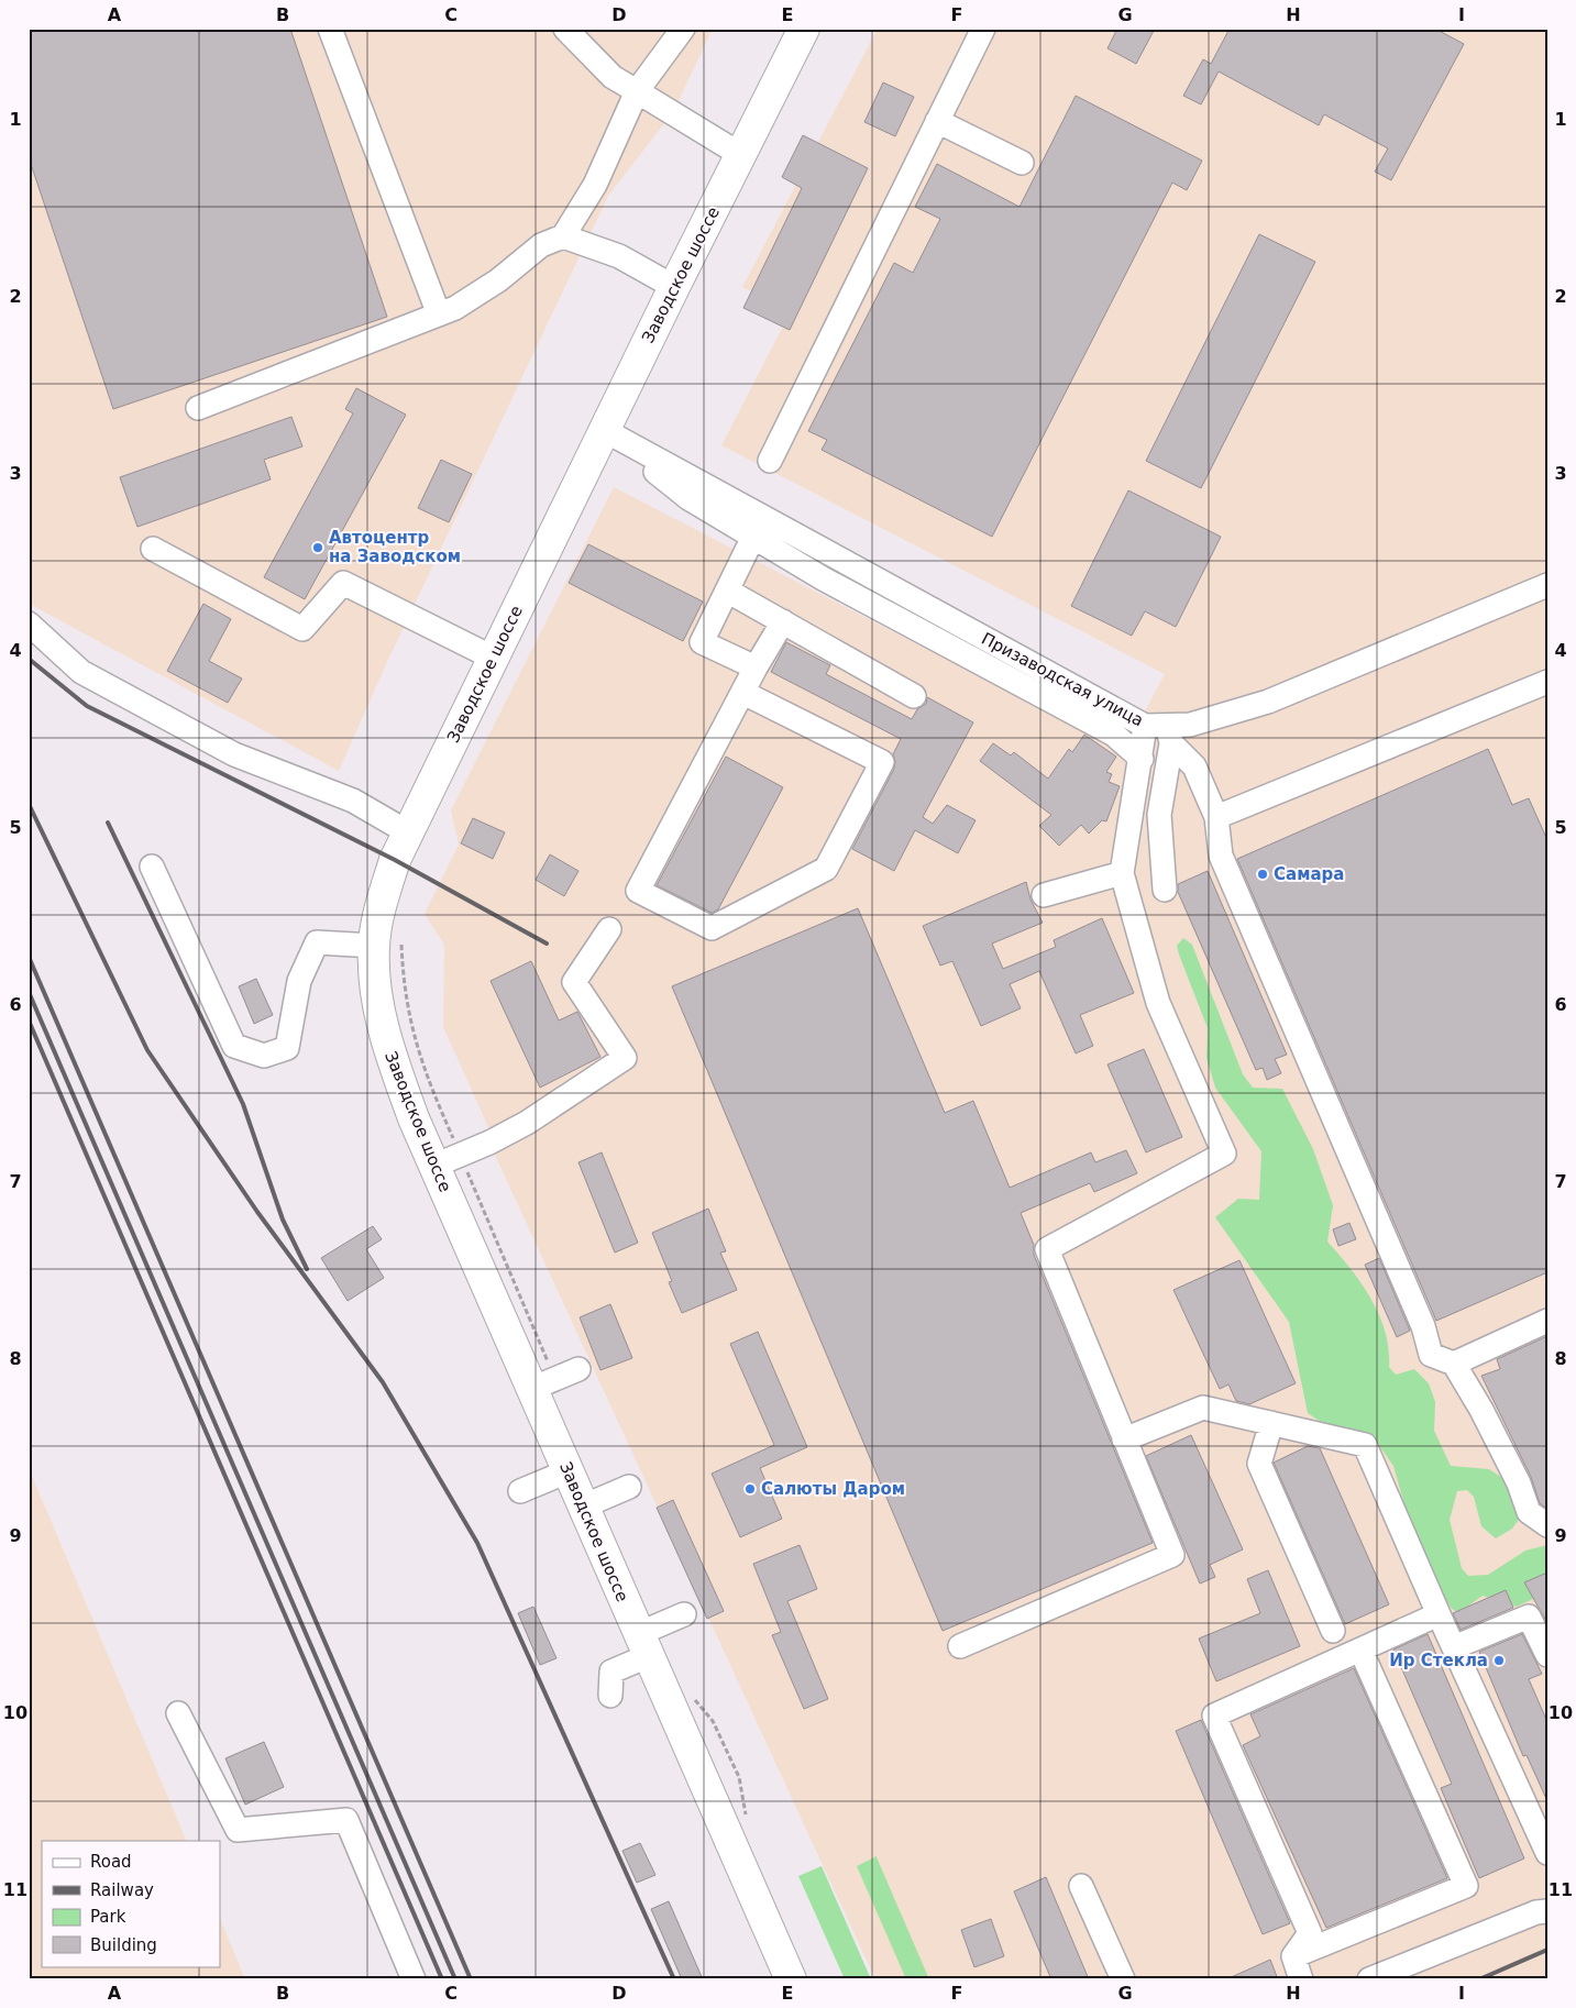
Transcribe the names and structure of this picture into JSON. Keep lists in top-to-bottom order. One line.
{"streets":{"main road":["Заводское шоссе"],"street":["Призаводская улица"]},"crossings":[["Заводское шоссе","Призаводская улица"]],"places":["Автоцентр на Заводском","Самара","Салюты Даром","Ир Стекла"],"legend":["Road","Railway","Park","Building"],"grid":{"columns":["A","B","C","D","E","F","G","H","I"],"rows":["1","2","3","4","5","6","7","8","9","10","11"]}}
